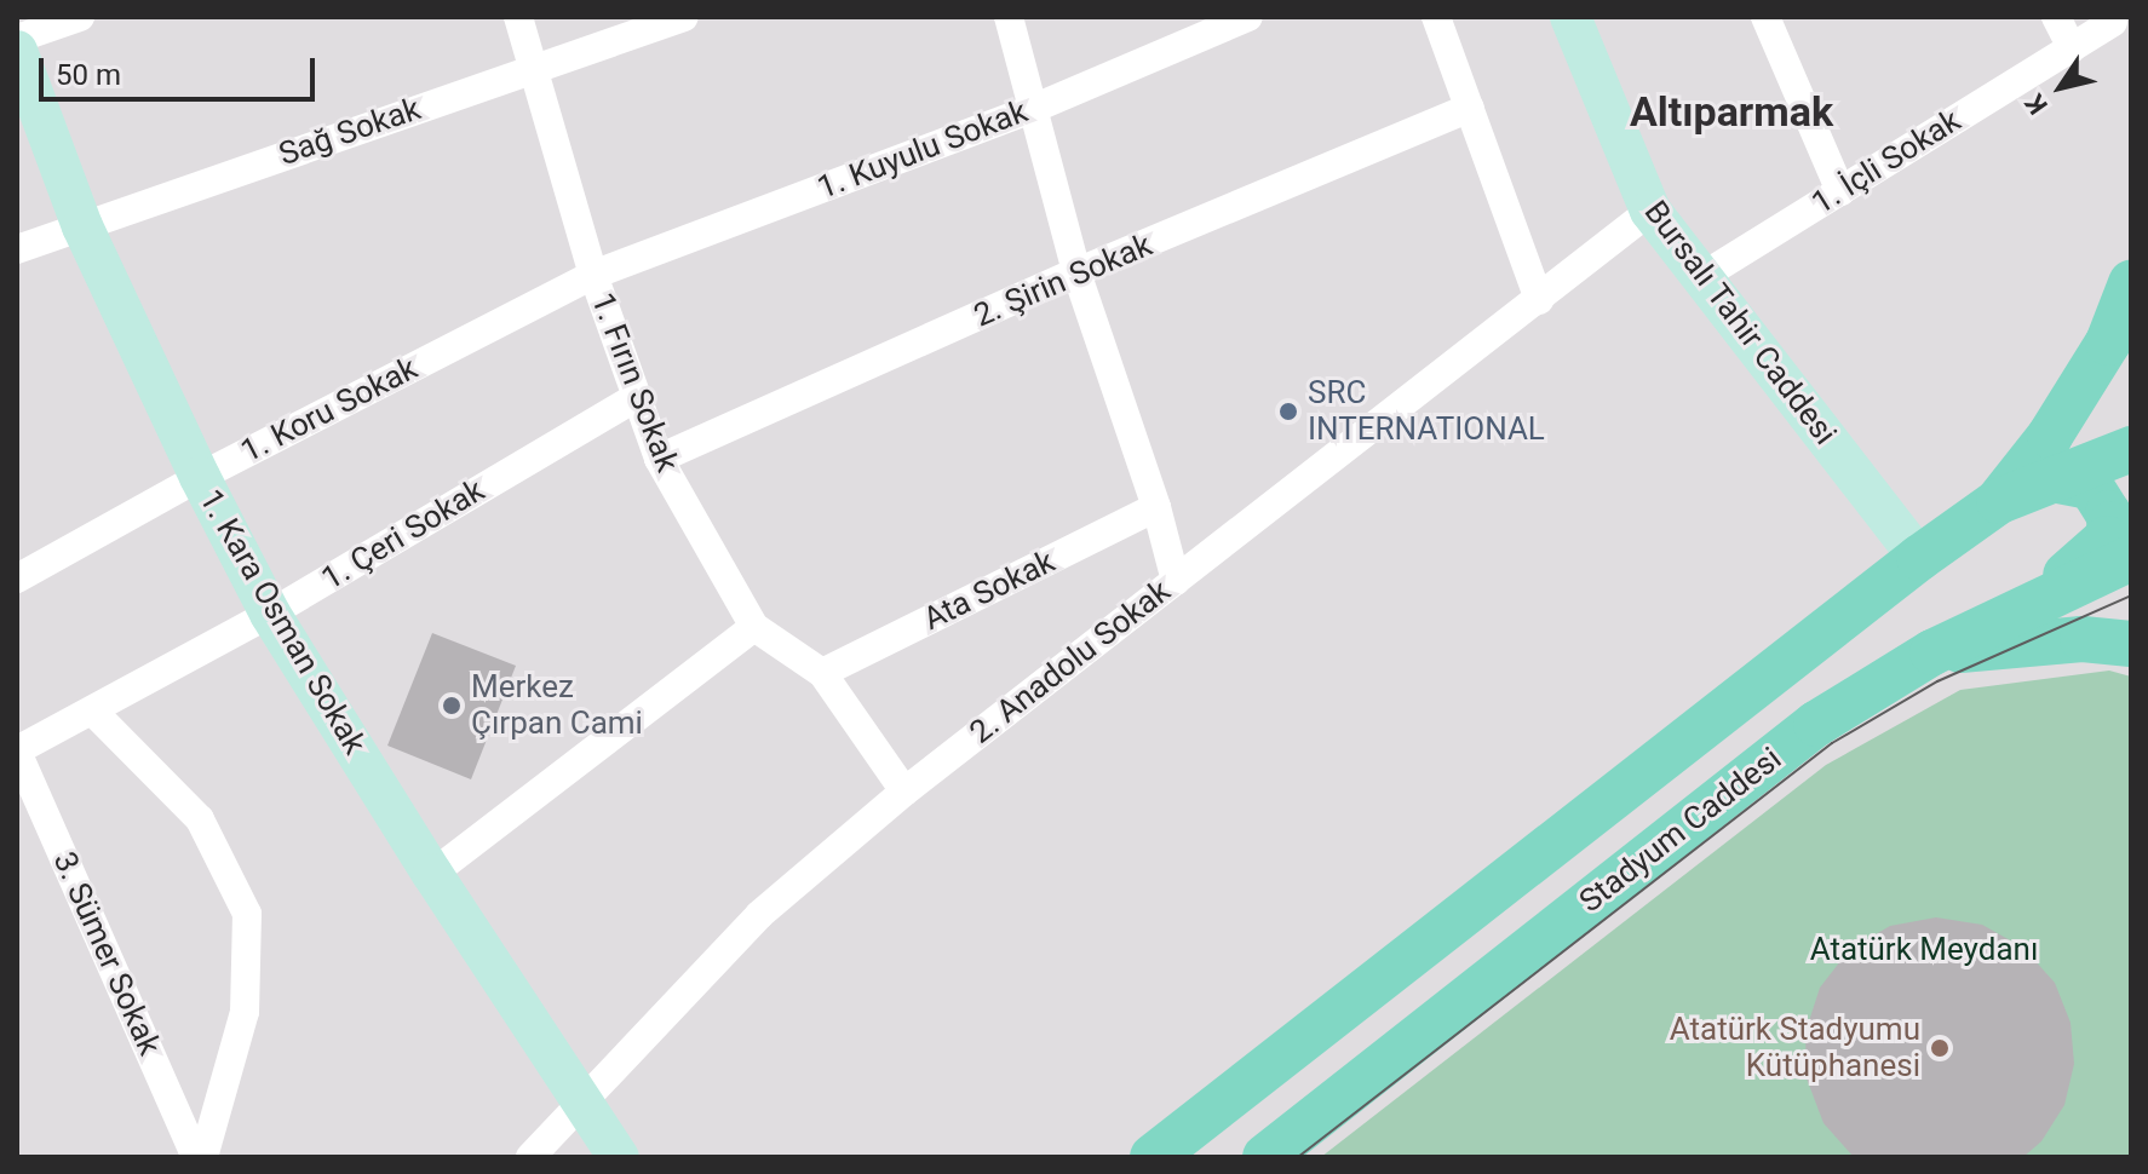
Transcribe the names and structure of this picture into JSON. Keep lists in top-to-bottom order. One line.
{"streets":{"main road":["Stadyum Caddesi"],"street":["Sağ Sokak","1. Kuyulu Sokak","1. İçli Sokak","2. Şirin Sokak","Bursalı Tahir Caddesi","1. Fırın Sokak","1. Koru Sokak","1. Çeri Sokak","Ata Sokak","1. Kara Osman Sokak","2. Anadolu Sokak","3. Sümer Sokak"]},"crossings":[["Sağ Sokak","1. Fırın Sokak"],["Sağ Sokak","1. Kara Osman Sokak"],["1. Kuyulu Sokak","1. Fırın Sokak"],["1. Kuyulu Sokak","1. Koru Sokak"],["1. İçli Sokak","Bursalı Tahir Caddesi"],["2. Şirin Sokak","1. Fırın Sokak"],["Bursalı Tahir Caddesi","2. Anadolu Sokak"],["1. Fırın Sokak","1. Koru Sokak"],["1. Fırın Sokak","1. Çeri Sokak"],["1. Fırın Sokak","Ata Sokak"],["1. Fırın Sokak","2. Anadolu Sokak"],["1. Koru Sokak","1. Kara Osman Sokak"],["1. Çeri Sokak","1. Kara Osman Sokak"],["1. Çeri Sokak","3. Sümer Sokak"],["1. Kara Osman Sokak","2. Anadolu Sokak"]],"districts":["Altıparmak"],"parks":["Atatürk Meydanı"],"places":["SRC INTERNATIONAL","Merkez Çırpan Cami","Atatürk Stadyumu Kütüphanesi"],"scale_bar":"50 m","north":"bottom left"}
